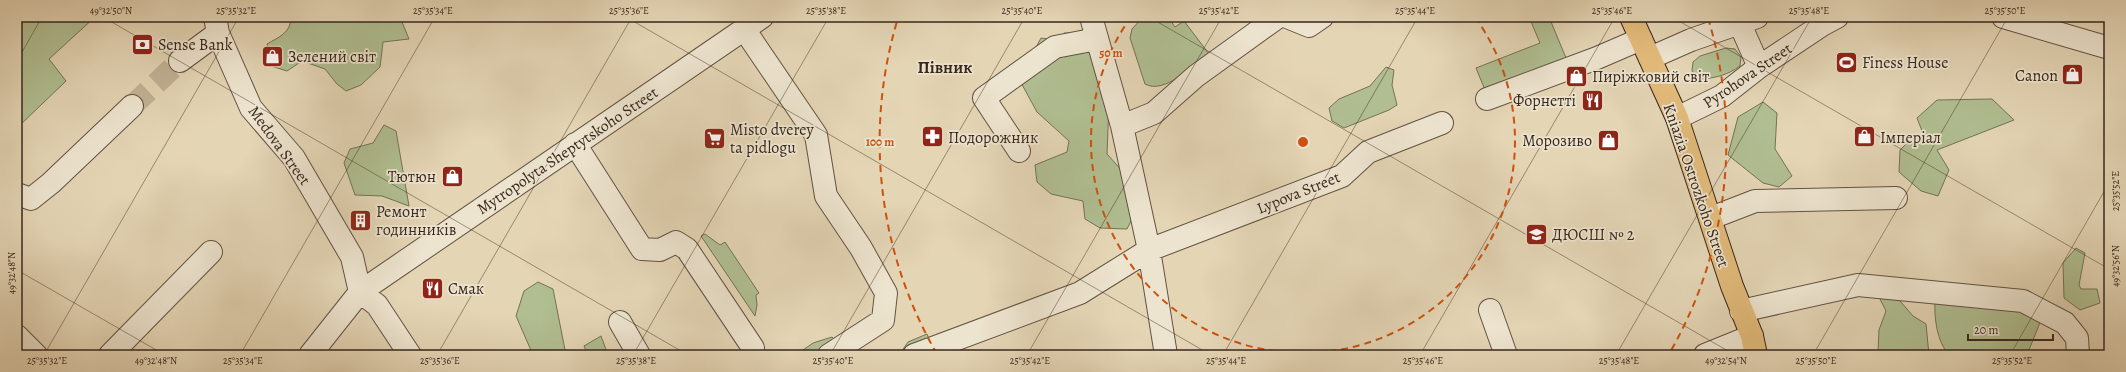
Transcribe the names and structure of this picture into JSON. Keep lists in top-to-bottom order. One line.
{"streets":{"main road":["Kniazia Ostrozkoho Street"],"street":["Pyrohova Street","Medova Street","Mytropolyta Sheptytskoho Street","Lypova Street"]},"crossings":[["Pyrohova Street","Kniazia Ostrozkoho Street"],["Medova Street","Mytropolyta Sheptytskoho Street"]],"districts":["Півник"],"places":{"bank":["Sense Bank"],"shop":["Зелений світ","Canon","Пиріжковий світ","Імперіал","Морозиво","Тютюн"],"sports":["Finess House"],"restaurant":["Форнетті","Смак"],"pharmacy":["Подорожник"],"supermarket":["Misto dverey ta pidlogu"],"building":["Ремонт годинників"],"school or university":["ДЮСШ № 2"]},"scale_bar":"20 m","coordinates":["49°32'50\"N","25°35'32\"E","25°35'34\"E","25°35'36\"E","25°35'38\"E","25°35'40\"E","25°35'42\"E","25°35'44\"E","25°35'46\"E","25°35'48\"E","25°35'50\"E","25°35'52\"E","49°32'56\"N","49°32'48\"N","49°32'54\"N"],"rings":["50 m","100 m"]}
